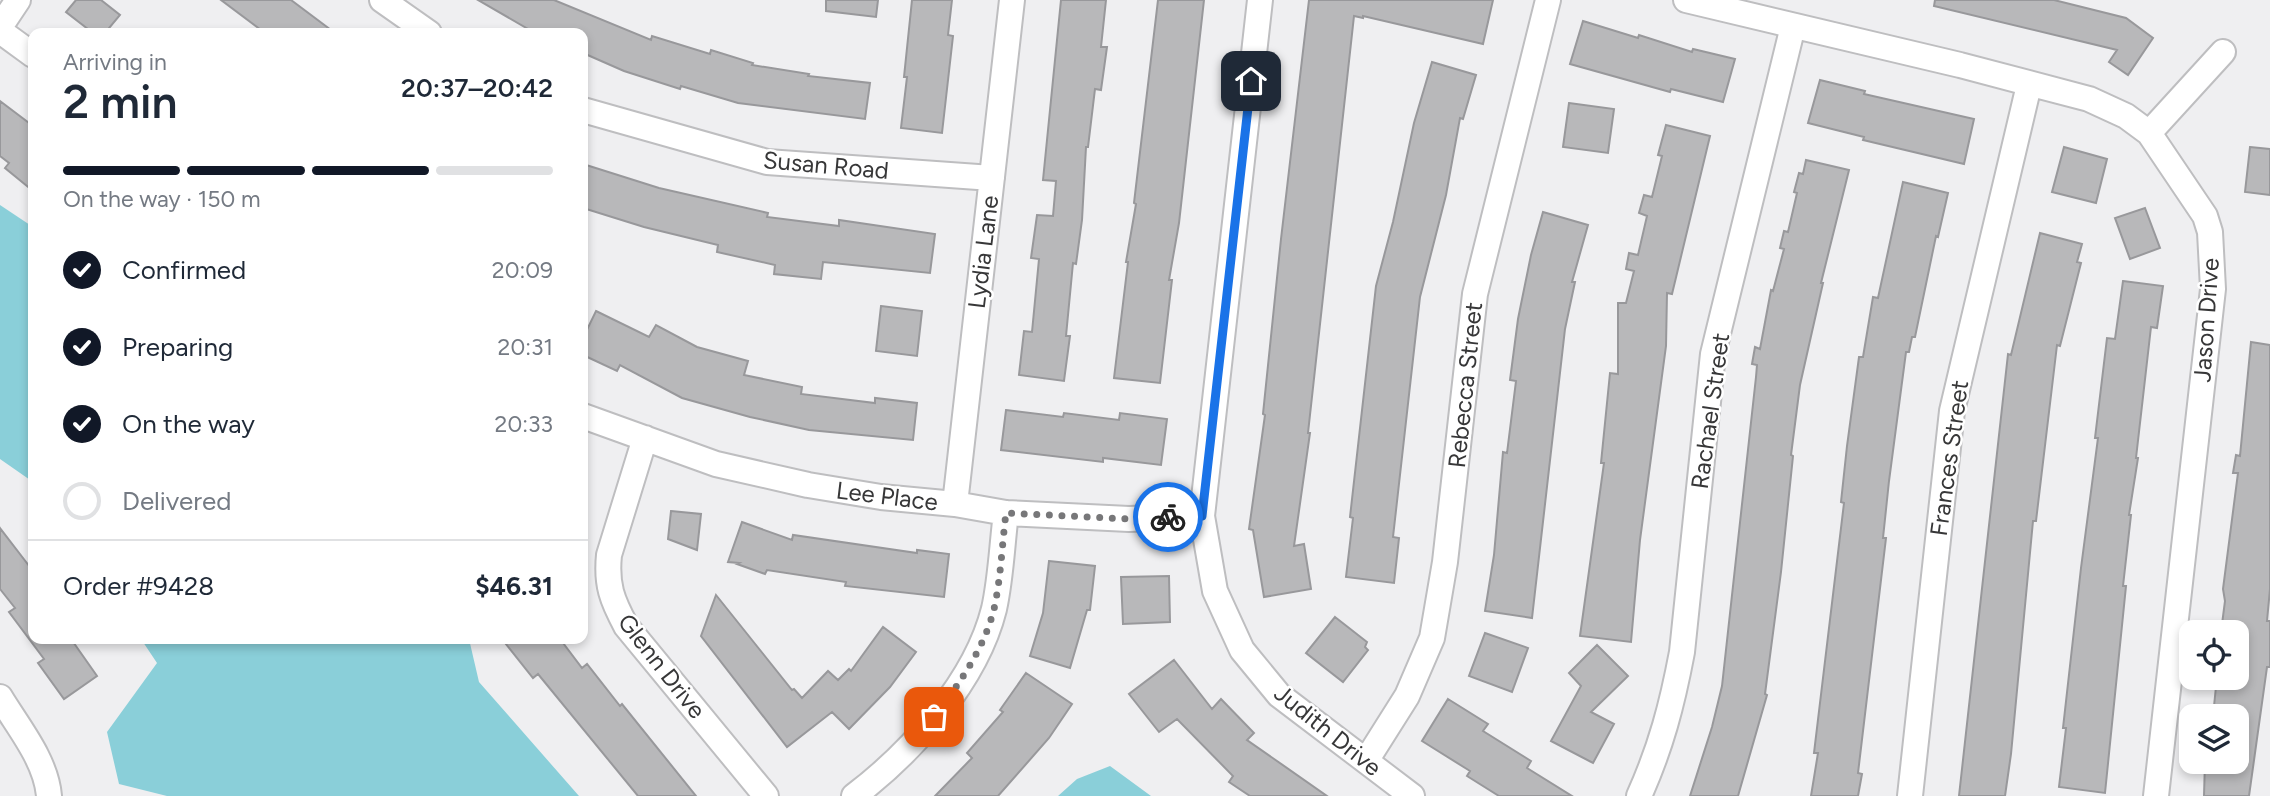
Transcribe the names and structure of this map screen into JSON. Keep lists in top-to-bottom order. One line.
{"streets":{"street":["Susan Road","Lydia Lane","Jason Drive","Rebecca Street","Rachael Street","Frances Street","Lee Place","Glenn Drive","Judith Drive"]},"crossings":[["Susan Road","Lydia Lane"],["Lydia Lane","Lee Place"],["Jason Drive","Rachael Street"],["Jason Drive","Frances Street"],["Rebecca Street","Judith Drive"],["Lee Place","Glenn Drive"],["Lee Place","Judith Drive"]],"page":{"heading":["2 min","Arriving in","20:37–20:42"],"panel":["Order #9428","$46.31"],"bar":"On the way · 150 m","list":[["Confirmed","20:09"],["Preparing","20:31"],["On the way","20:33"],"Delivered"]}}
